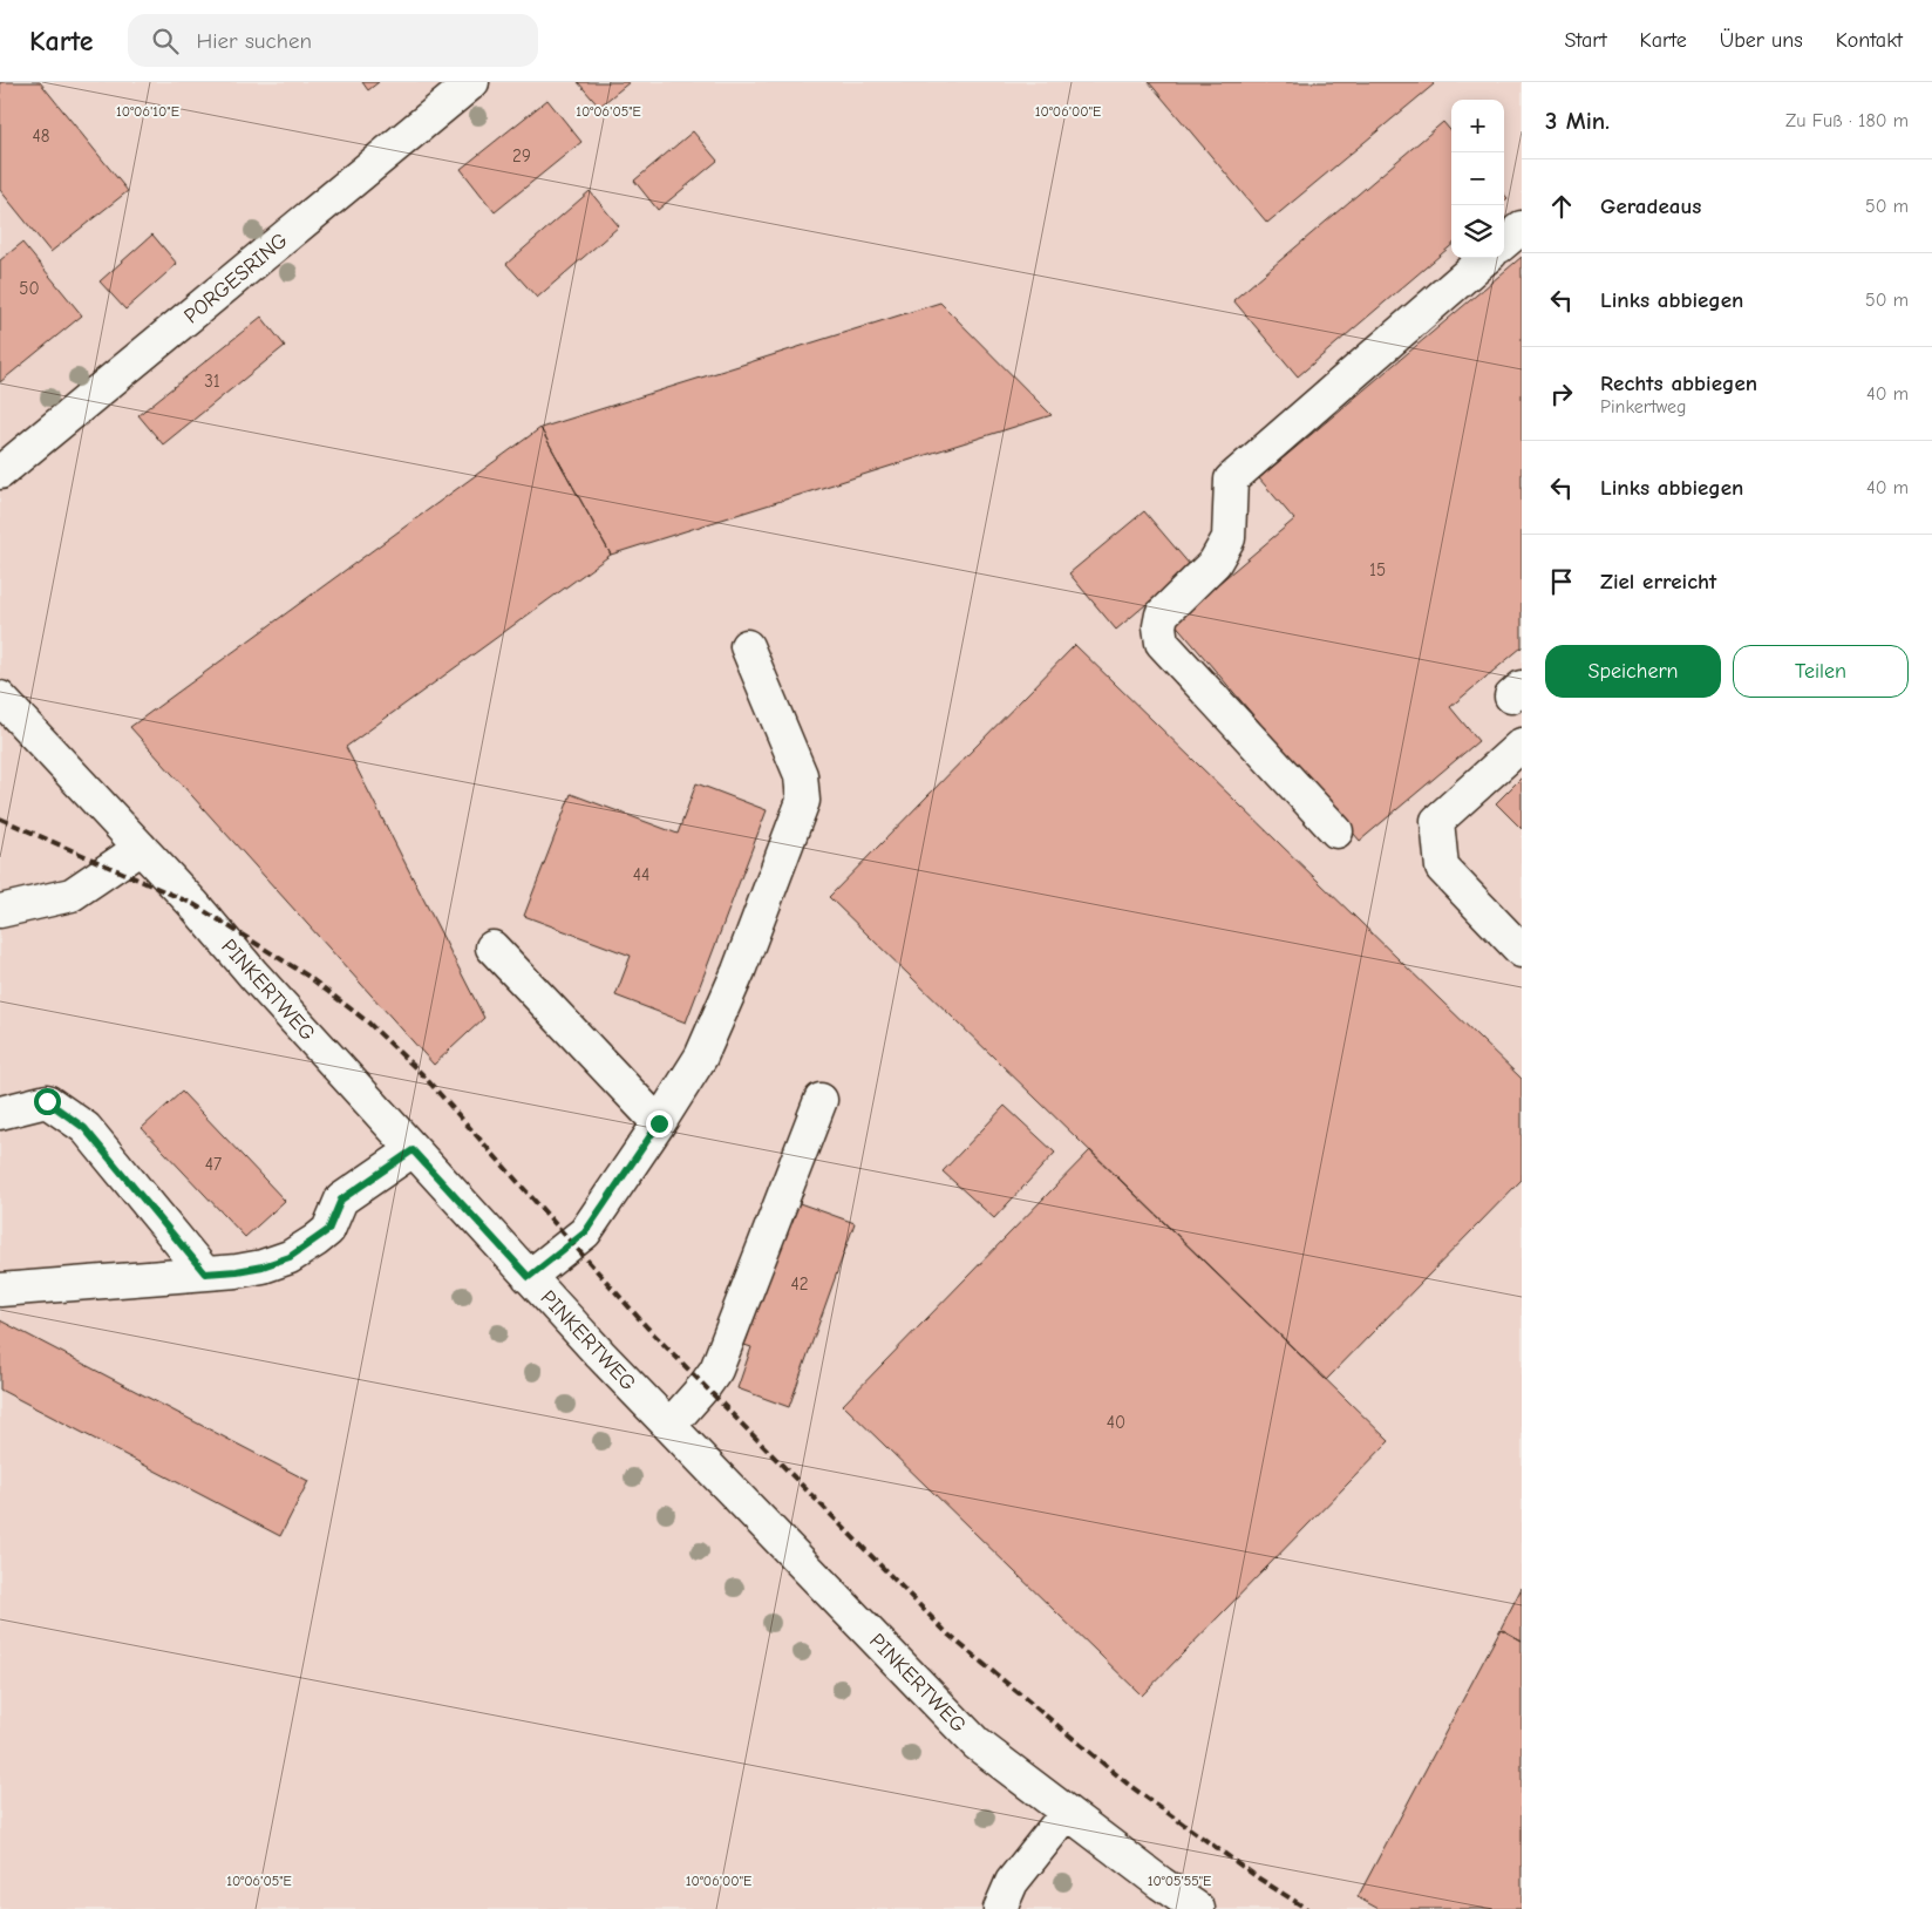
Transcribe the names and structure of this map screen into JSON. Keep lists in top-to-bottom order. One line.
{"streets":{"street":["PORGESRING","PINKERTWEG"]},"house_numbers":["48","29","50","31","15","44","47","42","40"],"page":{"header":"Karte","search":"Hier suchen","nav":["Start","Karte","Über uns","Kontakt"],"heading":["3 Min.","Zu Fuß · 180 m"],"map_buttons":["+","−"],"list":[["Geradeaus","50 m"],["Links abbiegen","50 m"],["Rechts abbiegen","Pinkertweg","40 m"],["Links abbiegen","40 m"],"Ziel erreicht"],"buttons":["Speichern","Teilen"]},"coordinates":["10°06'10\"E","10°06'05\"E","10°06'00\"E","10°05'55\"E"]}
